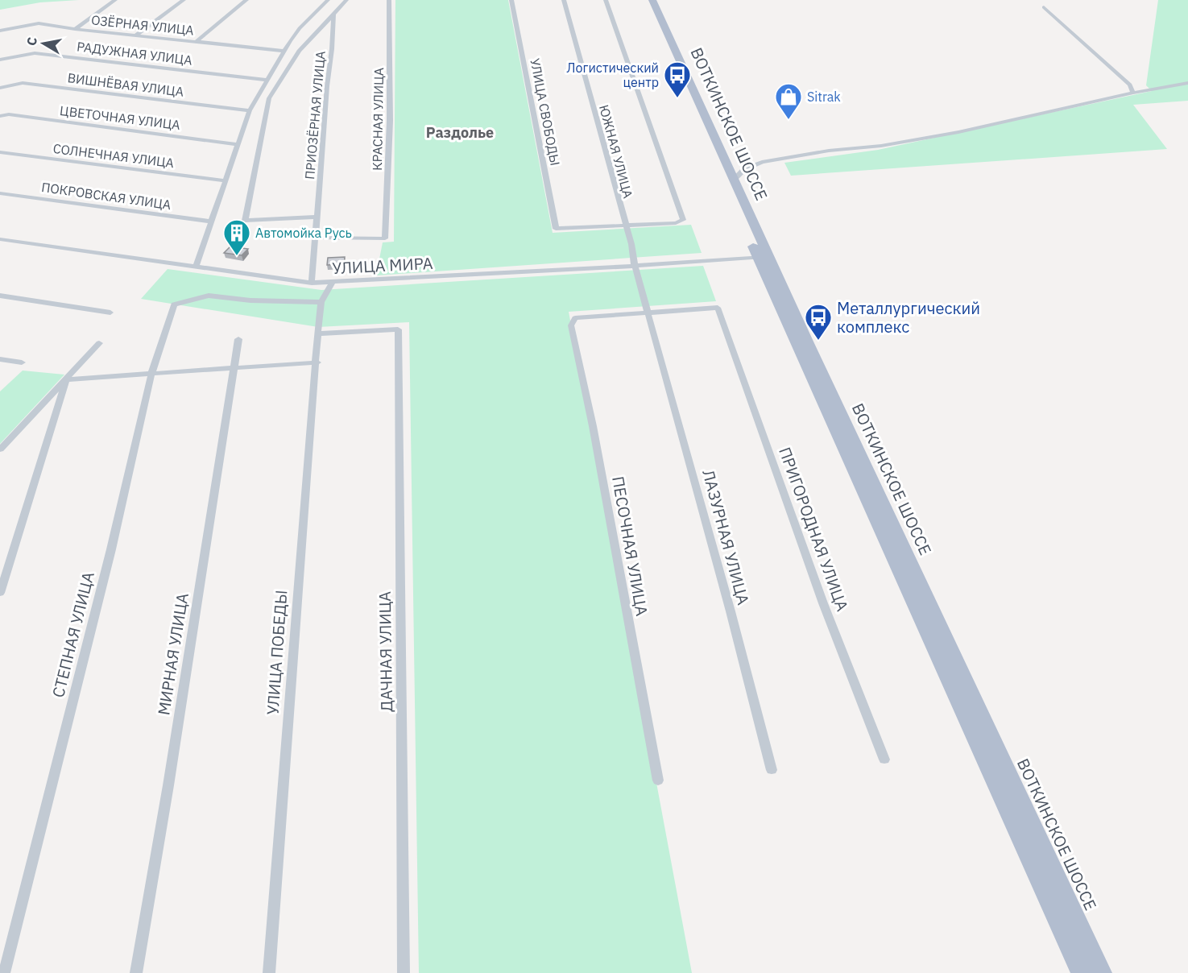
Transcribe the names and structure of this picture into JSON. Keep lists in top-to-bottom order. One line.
{"streets":{"main road":["ВОТКИНСКОЕ ШОССЕ"],"street":["ОЗЁРНАЯ УЛИЦА","РАДУЖНАЯ УЛИЦА","ВИШНЁВАЯ УЛИЦА","УЛИЦА СВОБОДЫ","ПРИОЗЁРНАЯ УЛИЦА","ЦВЕТОЧНАЯ УЛИЦА","КРАСНАЯ УЛИЦА","ЮЖНАЯ УЛИЦА","СОЛНЕЧНАЯ УЛИЦА","ПОКРОВСКАЯ УЛИЦА","УЛИЦА МИРА","ПРИГОРОДНАЯ УЛИЦА","ЛАЗУРНАЯ УЛИЦА","ПЕСОЧНАЯ УЛИЦА","СТЕПНАЯ УЛИЦА","ДАЧНАЯ УЛИЦА","УЛИЦА ПОБЕДЫ","МИРНАЯ УЛИЦА"]},"crossings":[["УЛИЦА СВОБОДЫ","ЮЖНАЯ УЛИЦА"],["ПРИОЗЁРНАЯ УЛИЦА","КРАСНАЯ УЛИЦА"],["ПРИОЗЁРНАЯ УЛИЦА","УЛИЦА МИРА"],["ВОТКИНСКОЕ ШОССЕ","УЛИЦА МИРА"],["ЮЖНАЯ УЛИЦА","УЛИЦА МИРА"],["ЮЖНАЯ УЛИЦА","ЛАЗУРНАЯ УЛИЦА"],["УЛИЦА МИРА","ЛАЗУРНАЯ УЛИЦА"],["ПРИГОРОДНАЯ УЛИЦА","ЛАЗУРНАЯ УЛИЦА"],["ПРИГОРОДНАЯ УЛИЦА","ПЕСОЧНАЯ УЛИЦА"],["ЛАЗУРНАЯ УЛИЦА","ПЕСОЧНАЯ УЛИЦА"],["СТЕПНАЯ УЛИЦА","УЛИЦА ПОБЕДЫ"],["ДАЧНАЯ УЛИЦА","УЛИЦА ПОБЕДЫ"]],"districts":["Раздолье"],"places":{"bus stop":["Логистический центр","Металлургический комплекс"],"shop":["Sitrak"],"building":["Автомойка Русь"]},"north":"left"}
